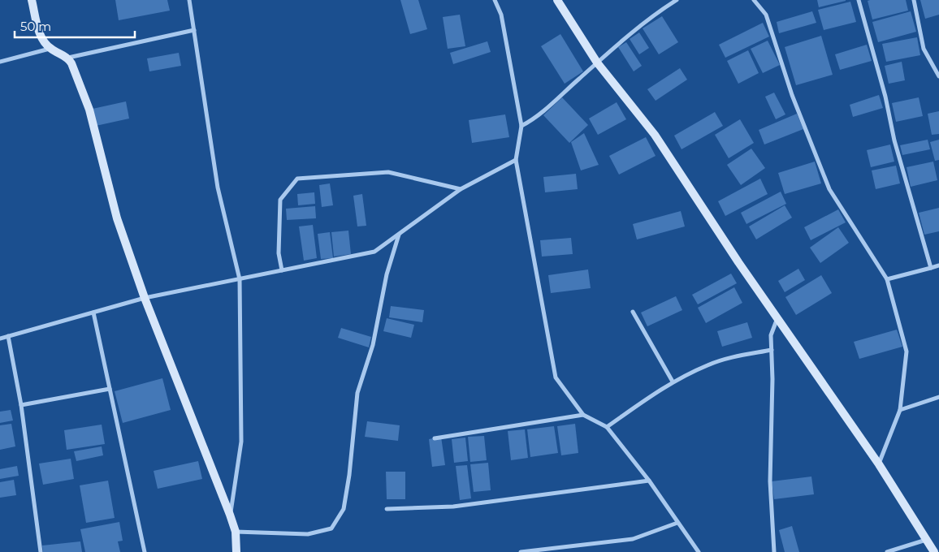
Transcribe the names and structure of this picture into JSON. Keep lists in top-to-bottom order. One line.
{"scale_bar":"50 m"}
